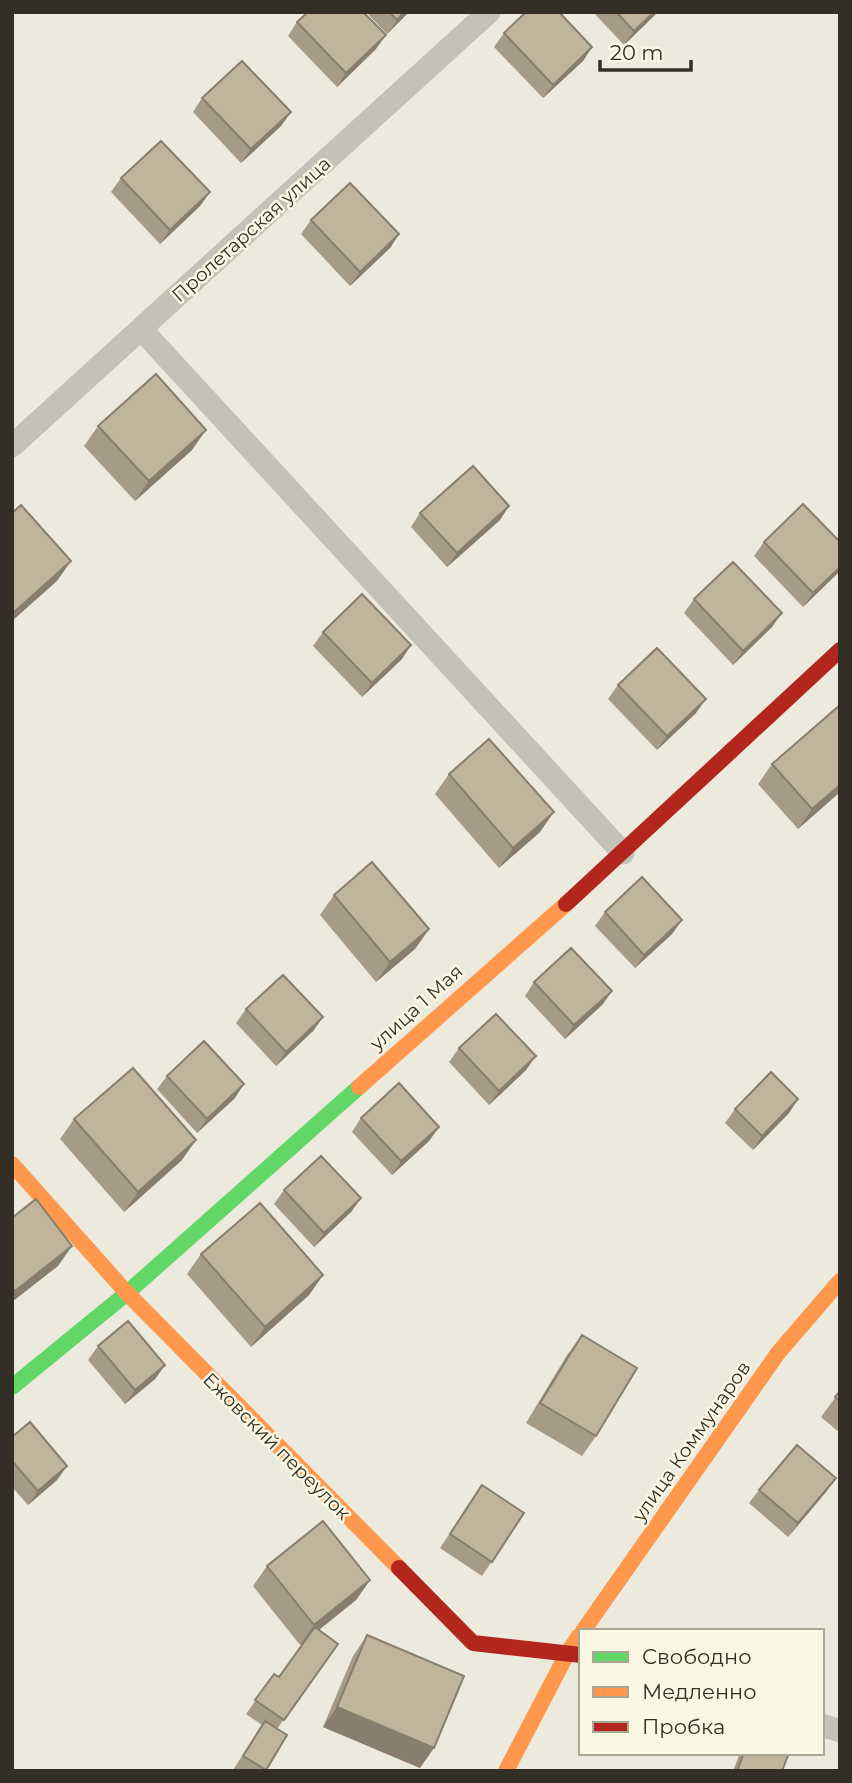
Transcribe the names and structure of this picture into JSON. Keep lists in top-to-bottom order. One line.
{"streets":{"street":["Пролетарская улица","улица 1 Мая","улица Коммунаров","Ежовский переулок"]},"crossings":[["улица 1 Мая","Ежовский переулок"],["улица Коммунаров","Ежовский переулок"]],"legend":["Свободно","Медленно","Пробка"],"scale_bar":"20 m"}
